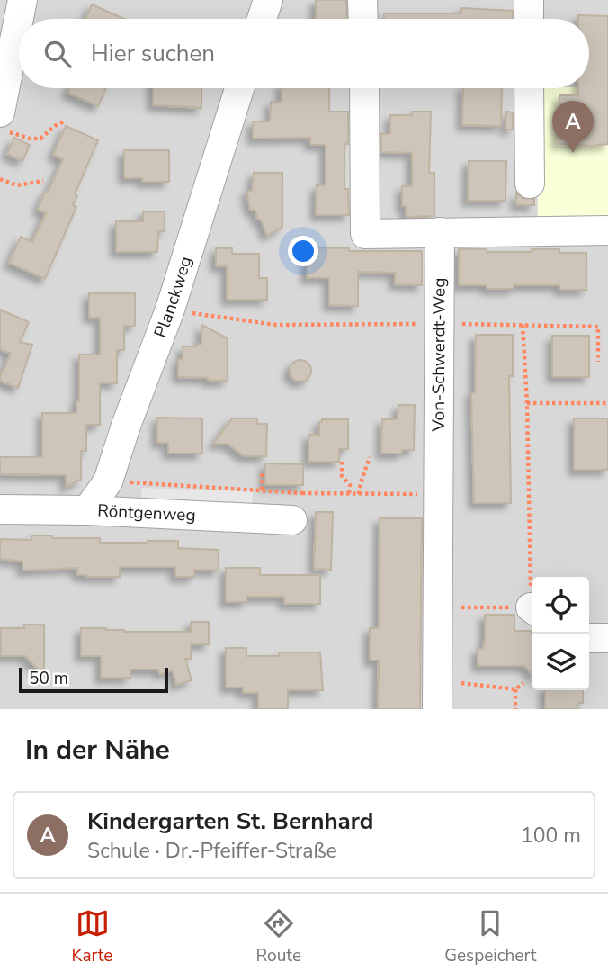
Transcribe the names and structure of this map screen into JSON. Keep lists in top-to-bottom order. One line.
{"streets":{"street":["Planckweg","Von-Schwerdt-Weg","Röntgenweg"]},"crossings":[["Planckweg","Röntgenweg"]],"scale_bar":"50 m","page":{"search":"Hier suchen","pins":"A","scale":"50 m","heading":"In der Nähe","list":[{"mark":"A","name":"Kindergarten St. Bernhard","note":"Schule · Dr.-Pfeiffer-Straße","value":"100 m"}],"nav":["Karte","Route","Gespeichert"]}}
